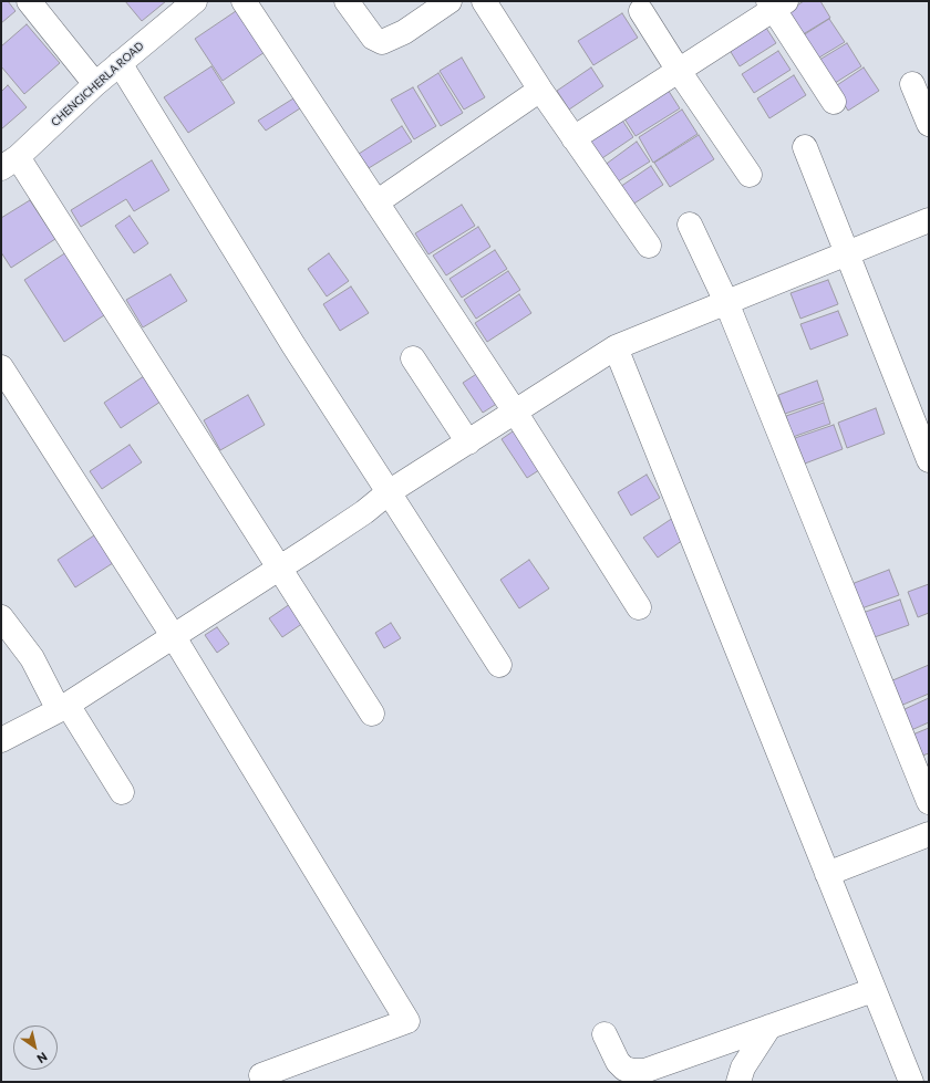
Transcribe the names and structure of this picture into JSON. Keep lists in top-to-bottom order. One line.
{"streets":{"street":["CHENGICHERLA ROAD"]},"north":"bottom right"}
